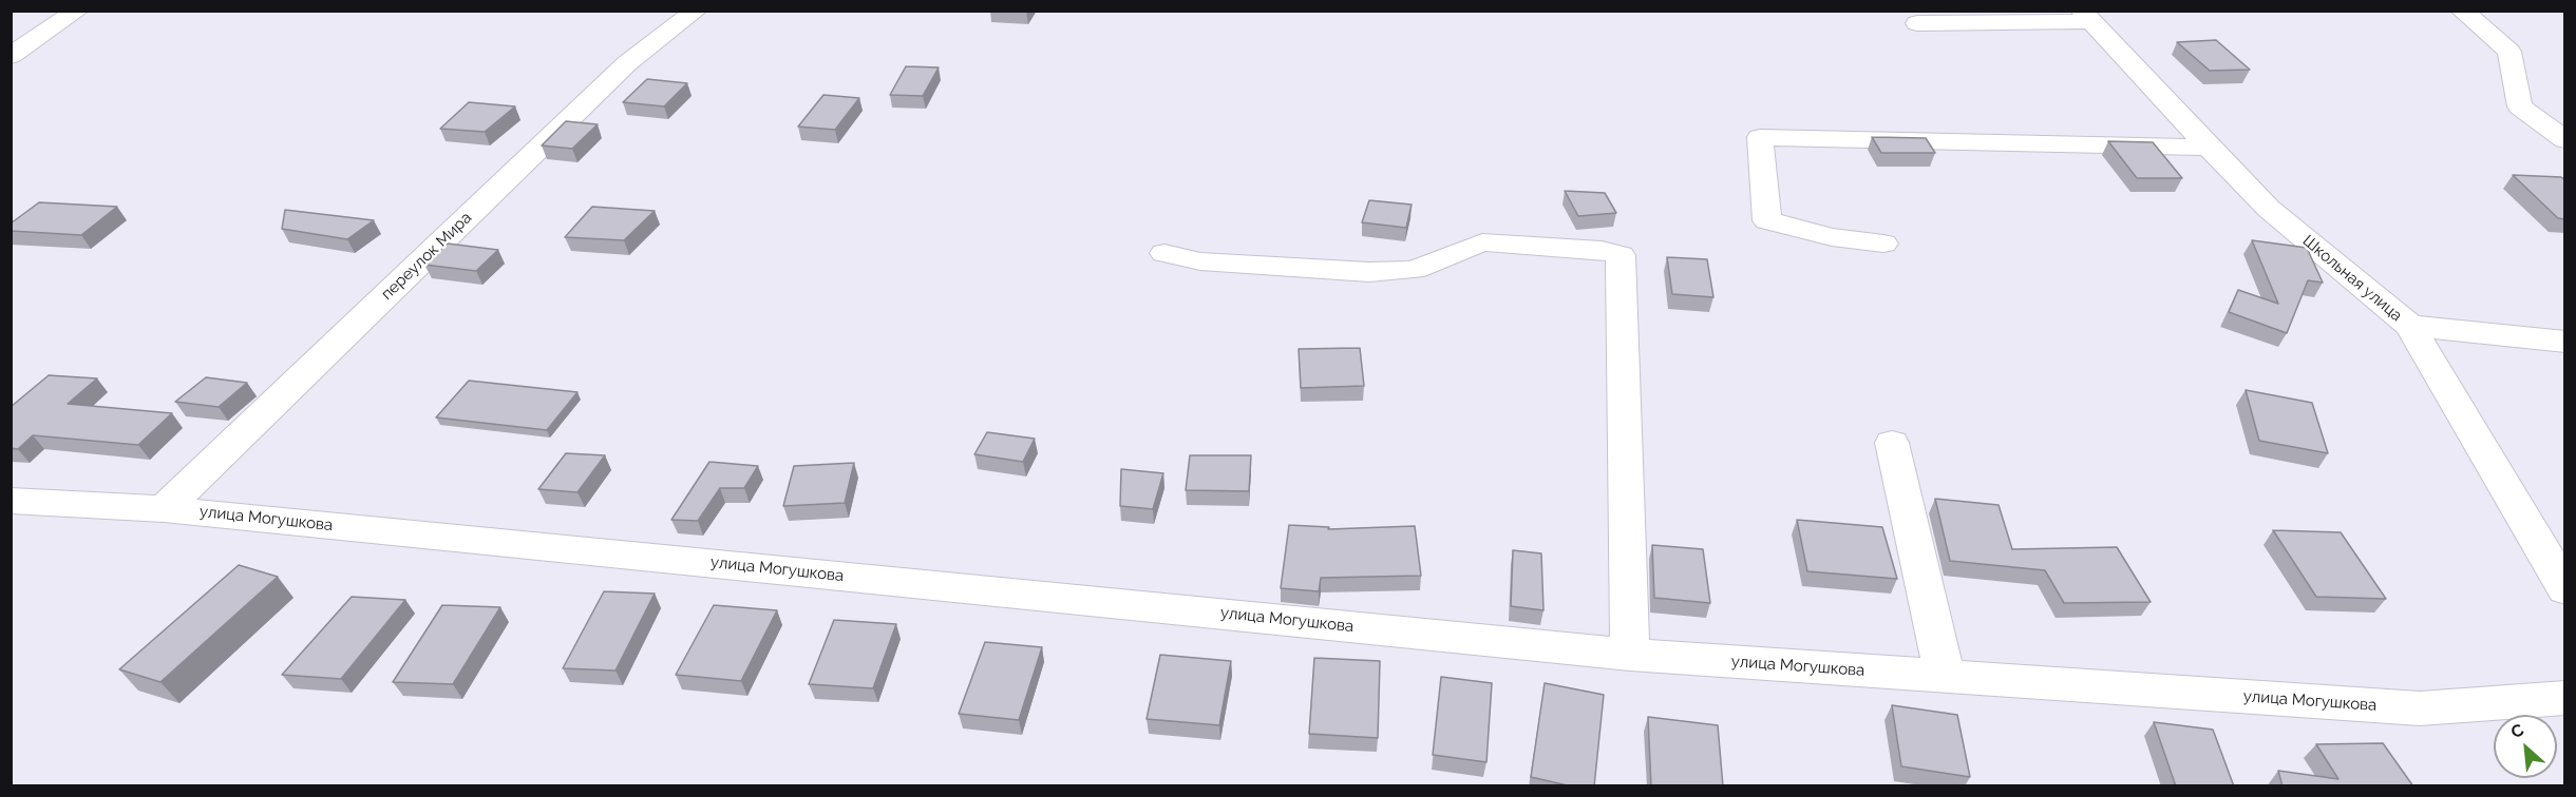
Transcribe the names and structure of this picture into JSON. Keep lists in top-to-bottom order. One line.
{"streets":{"street":["переулок Мира","Школьная улица","улица Могушкова"]},"crossings":[["переулок Мира","улица Могушкова"]],"north":"top left"}
